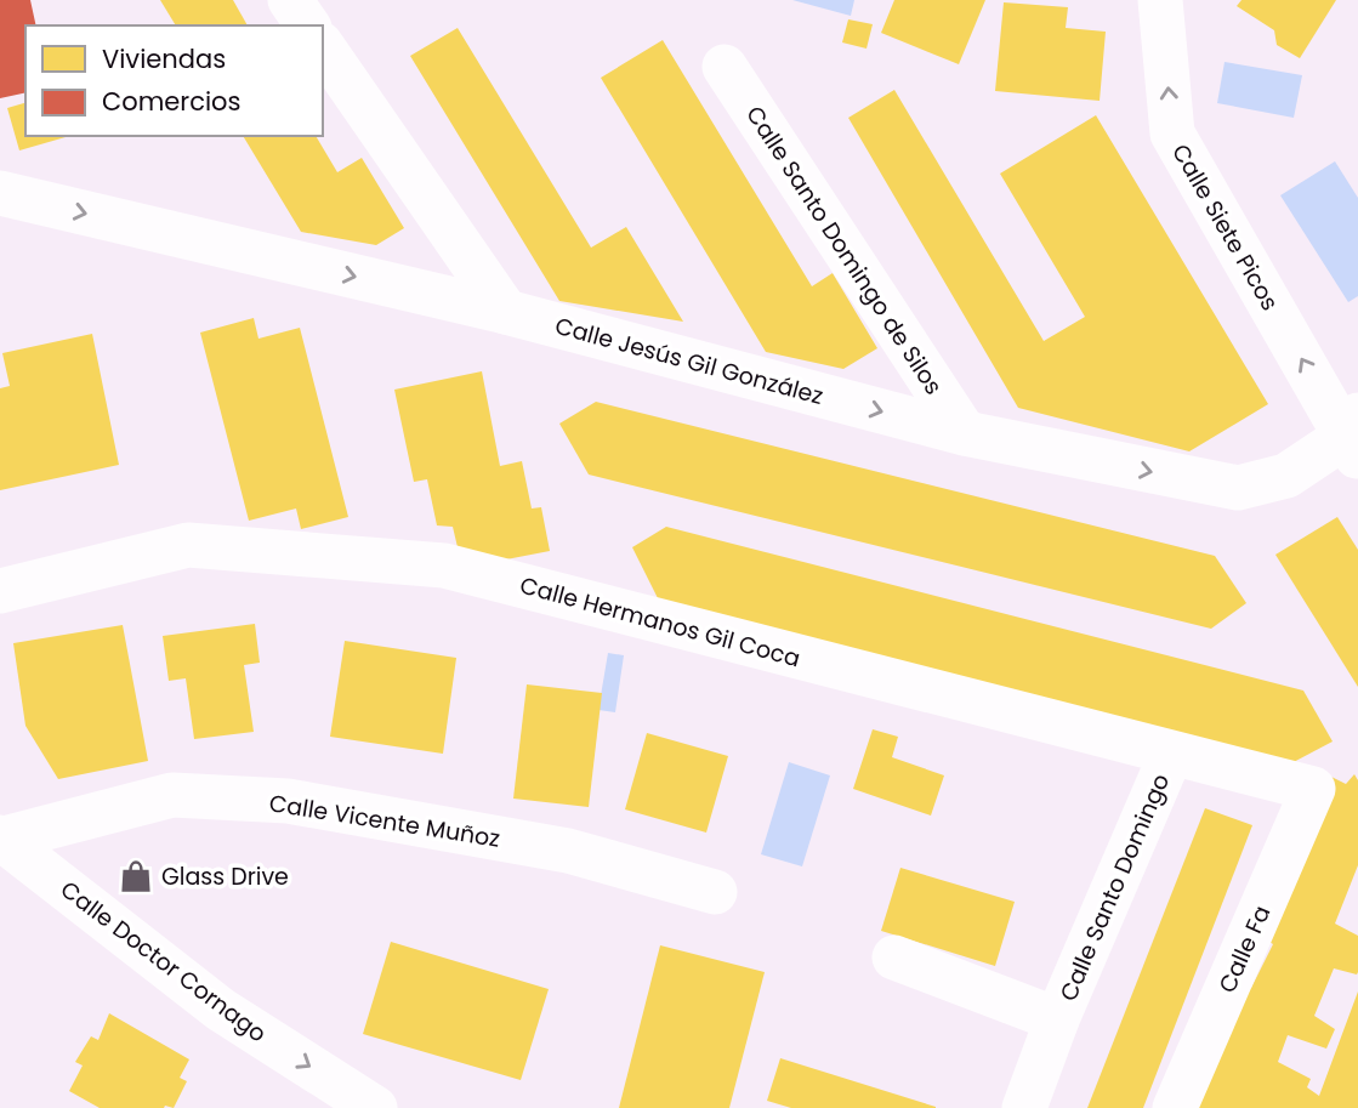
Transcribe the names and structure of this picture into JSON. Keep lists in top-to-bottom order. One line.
{"streets":{"street":["Calle Siete Picos","Calle Santo Domingo de Silos","Calle Jesús Gil González","Calle Hermanos Gil Coca","Calle Vicente Muñoz","Calle Santo Domingo","Calle Fa","Calle Doctor Cornago"]},"crossings":[["Calle Siete Picos","Calle Jesús Gil González"],["Calle Santo Domingo de Silos","Calle Jesús Gil González"],["Calle Hermanos Gil Coca","Calle Santo Domingo"],["Calle Hermanos Gil Coca","Calle Fa"],["Calle Vicente Muñoz","Calle Doctor Cornago"]],"one_way":["Calle Siete Picos","Calle Jesús Gil González","Calle Doctor Cornago"],"places":{"shop":["Glass Drive"]},"legend":["Viviendas","Comercios"]}
